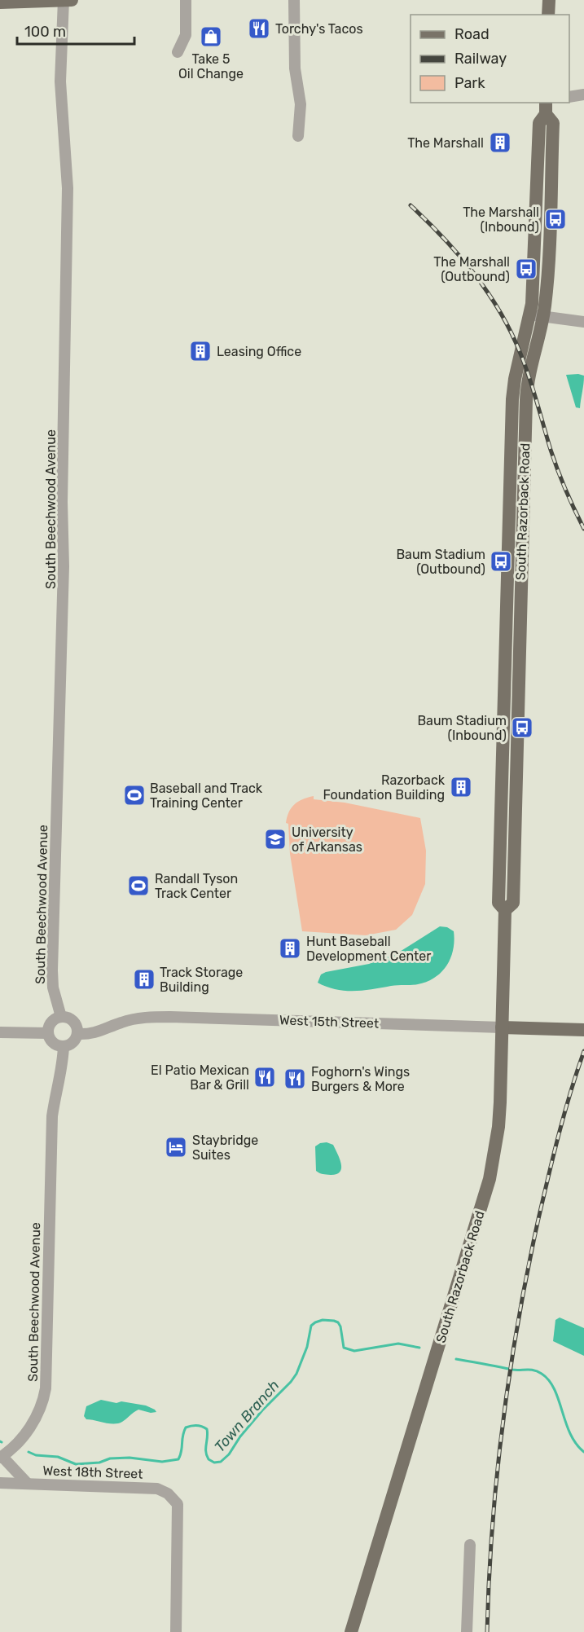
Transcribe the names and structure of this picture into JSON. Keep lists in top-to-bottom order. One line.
{"streets":{"main road":["South Razorback Road","West 15th Street"],"street":["South Beechwood Avenue","West 18th Street"]},"crossings":[["South Beechwood Avenue","West 15th Street"],["South Beechwood Avenue","West 18th Street"],["South Razorback Road","West 15th Street"]],"water":["Town Branch"],"places":{"restaurant":["Torchy's Tacos","El Patio Mexican Bar & Grill","Foghorn's Wings Burgers & More"],"shop":["Take 5 Oil Change"],"building":["The Marshall","Leasing Office","Razorback Foundation Building","Hunt Baseball Development Center","Track Storage Building"],"bus stop":["The Marshall (Inbound)","The Marshall (Outbound)","Baum Stadium (Outbound)","Baum Stadium (Inbound)"],"sports":["Baseball and Track Training Center","Randall Tyson Track Center"],"school or university":["University of Arkansas"],"hotel":["Staybridge Suites"]},"legend":["Road","Railway","Park"],"scale_bar":"100 m"}
